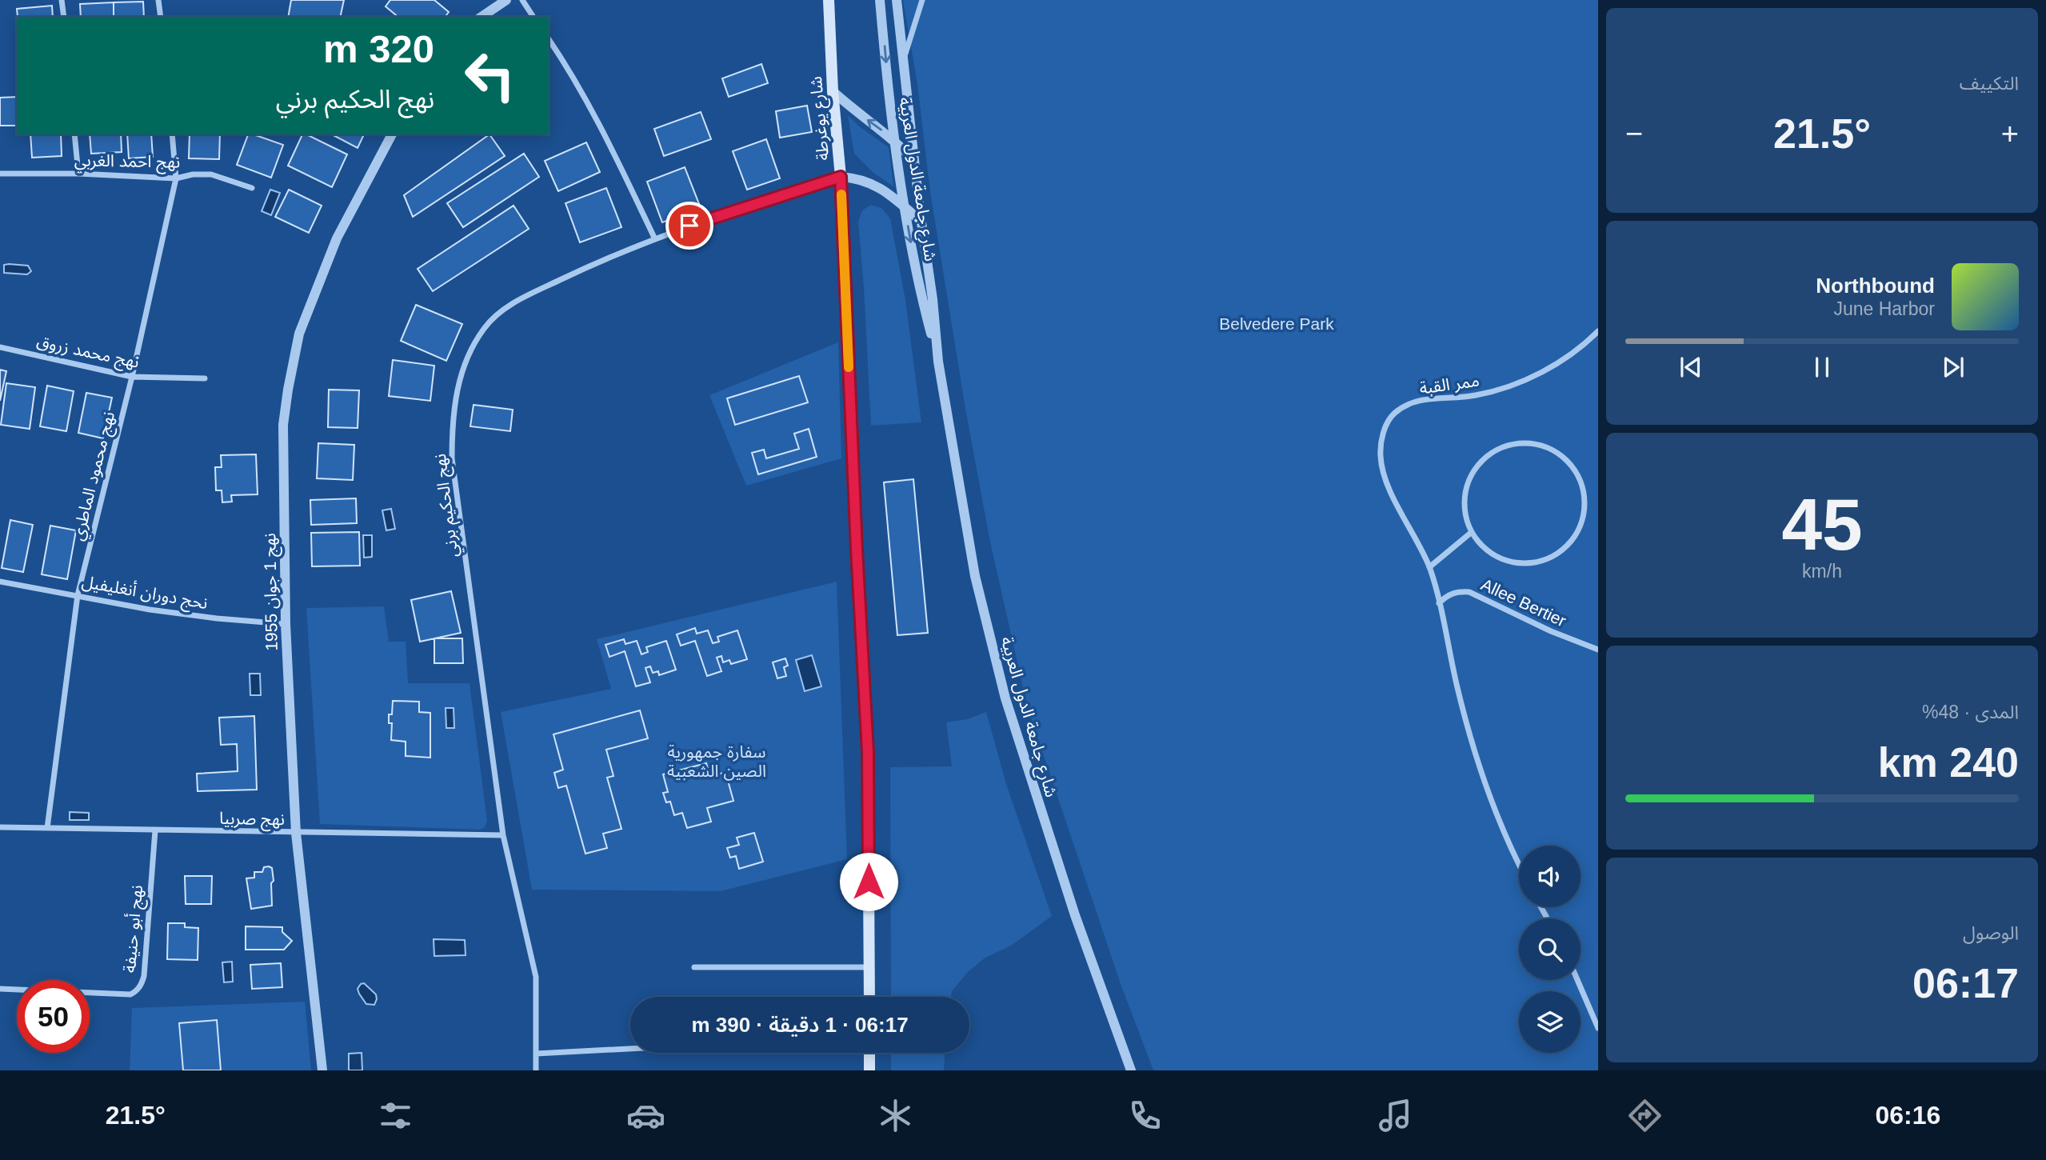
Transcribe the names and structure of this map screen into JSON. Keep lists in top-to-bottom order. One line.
{"streets":{"main road":["شارع يوغرطة"],"street":["نهج احمد الغربي","شارع جامعة الدول العربية","نهج محمد زروق","ممر القبة","نهج محمود الماطري","نهج الحكيم برني","نحج دوران أنغليفيل","نهج 1 جوان 1955","Allee Bertier","نهج صربيا","نهج أبو حنيفة"]},"crossings":[["شارع يوغرطة","نهج الحكيم برني"],["نهج احمد الغربي","نهج محمود الماطري"],["نهج محمد زروق","نهج محمود الماطري"],["ممر القبة","Allee Bertier"],["نهج محمود الماطري","نحج دوران أنغليفيل"],["نهج محمود الماطري","نهج صربيا"],["نهج الحكيم برني","نهج صربيا"],["نحج دوران أنغليفيل","نهج 1 جوان 1955"],["نهج 1 جوان 1955","نهج صربيا"],["نهج صربيا","نهج أبو حنيفة"]],"parks":["Belvedere Park","سفارة جمهورية الصين الشعبية"],"page":{"tile":["التكييف",["45","km/h"],["المدى · 48%","240 km"],["الوصول","06:17"]],"turn":["320 m","نهج الحكيم برني"],"heat":["−","21.5°","+"],"song":["Northbound","June Harbor"],"limit":"50","trip":"06:17 · 1 دقيقة · 390 m","tabs":["06:16","21.5°"]}}
